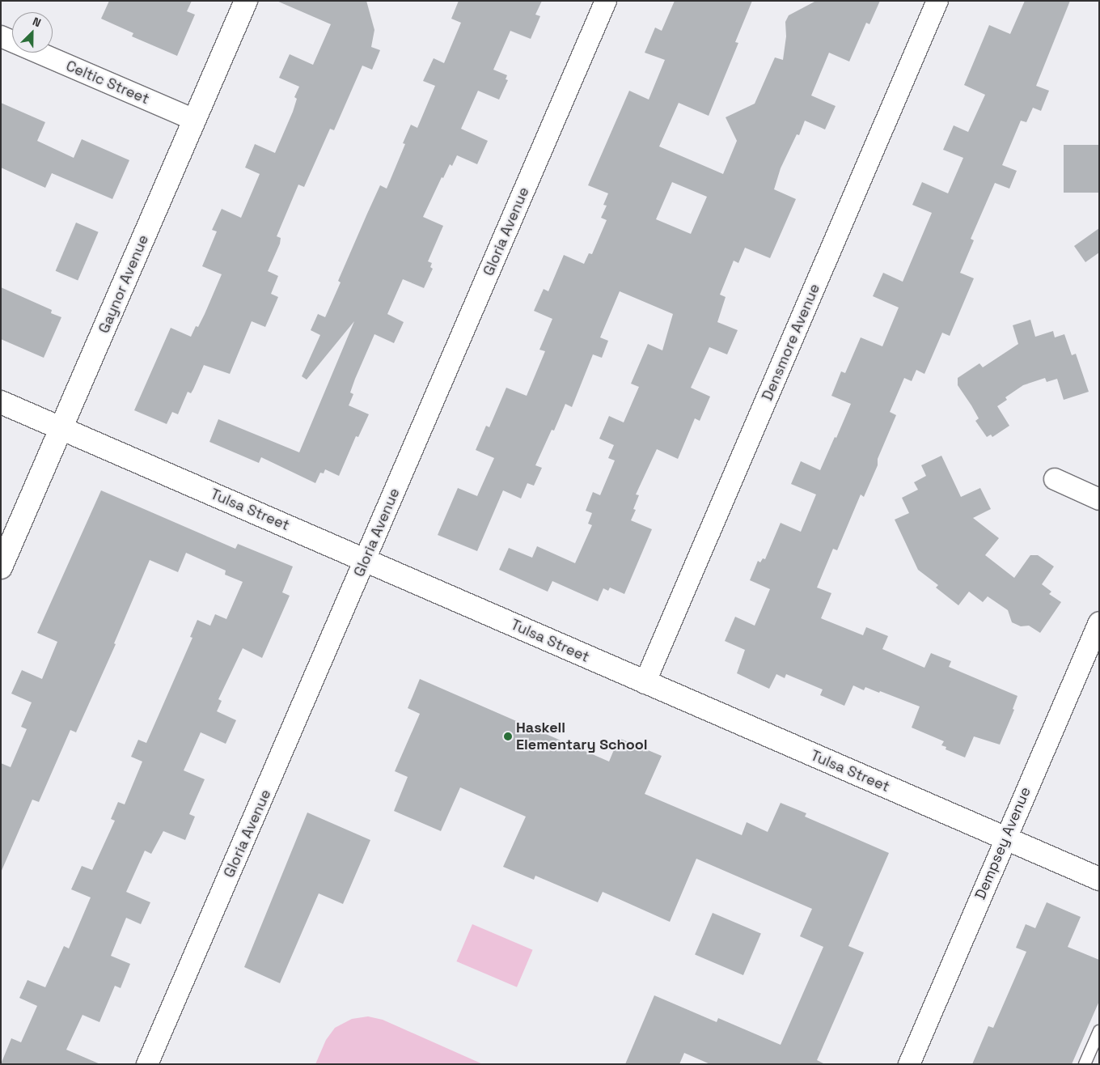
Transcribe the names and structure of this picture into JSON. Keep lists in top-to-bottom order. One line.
{"streets":{"street":["Celtic Street","Gloria Avenue","Gaynor Avenue","Densmore Avenue","Tulsa Street","Dempsey Avenue"]},"crossings":[["Celtic Street","Gaynor Avenue"],["Gloria Avenue","Tulsa Street"],["Gaynor Avenue","Tulsa Street"],["Densmore Avenue","Tulsa Street"],["Tulsa Street","Dempsey Avenue"]],"places":["Haskell Elementary School"],"north":"top right"}
